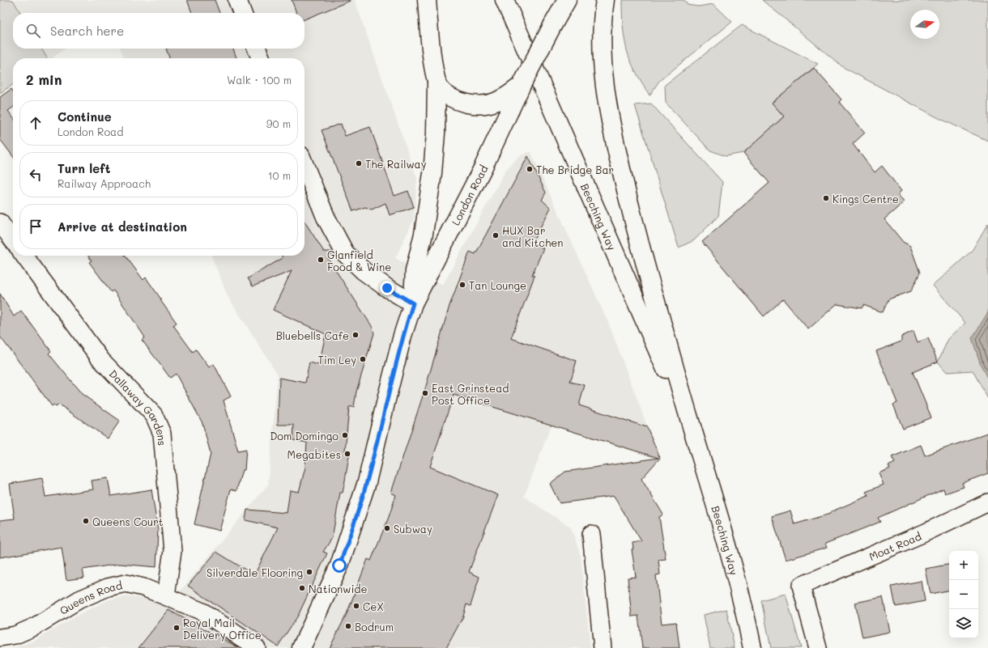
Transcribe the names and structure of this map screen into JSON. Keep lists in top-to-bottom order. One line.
{"streets":{"main road":["London Road","Beeching Way"],"street":["Dallaway Gardens","Moat Road","Queens Road"]},"crossings":[["Dallaway Gardens","Queens Road"]],"places":["The Railway","The Bridge Bar","Kings Centre","HUX Bar and Kitchen","Glanfield Food & Wine","Tan Lounge","Bluebells Cafe","Tim Ley","East Grinstead Post Office","Dom Domingo","Megabites","Queens Court","Subway","Silverdale Flooring","Nationwide","CeX","Bodrum","Royal Mail Delivery Office"],"north":"right","page":{"search":"Search here","heading":["2 min","Walk · 100 m"],"list":[["Continue","London Road","90 m"],["Turn left","Railway Approach","10 m"],"Arrive at destination"],"map_buttons":["+","−"]}}
